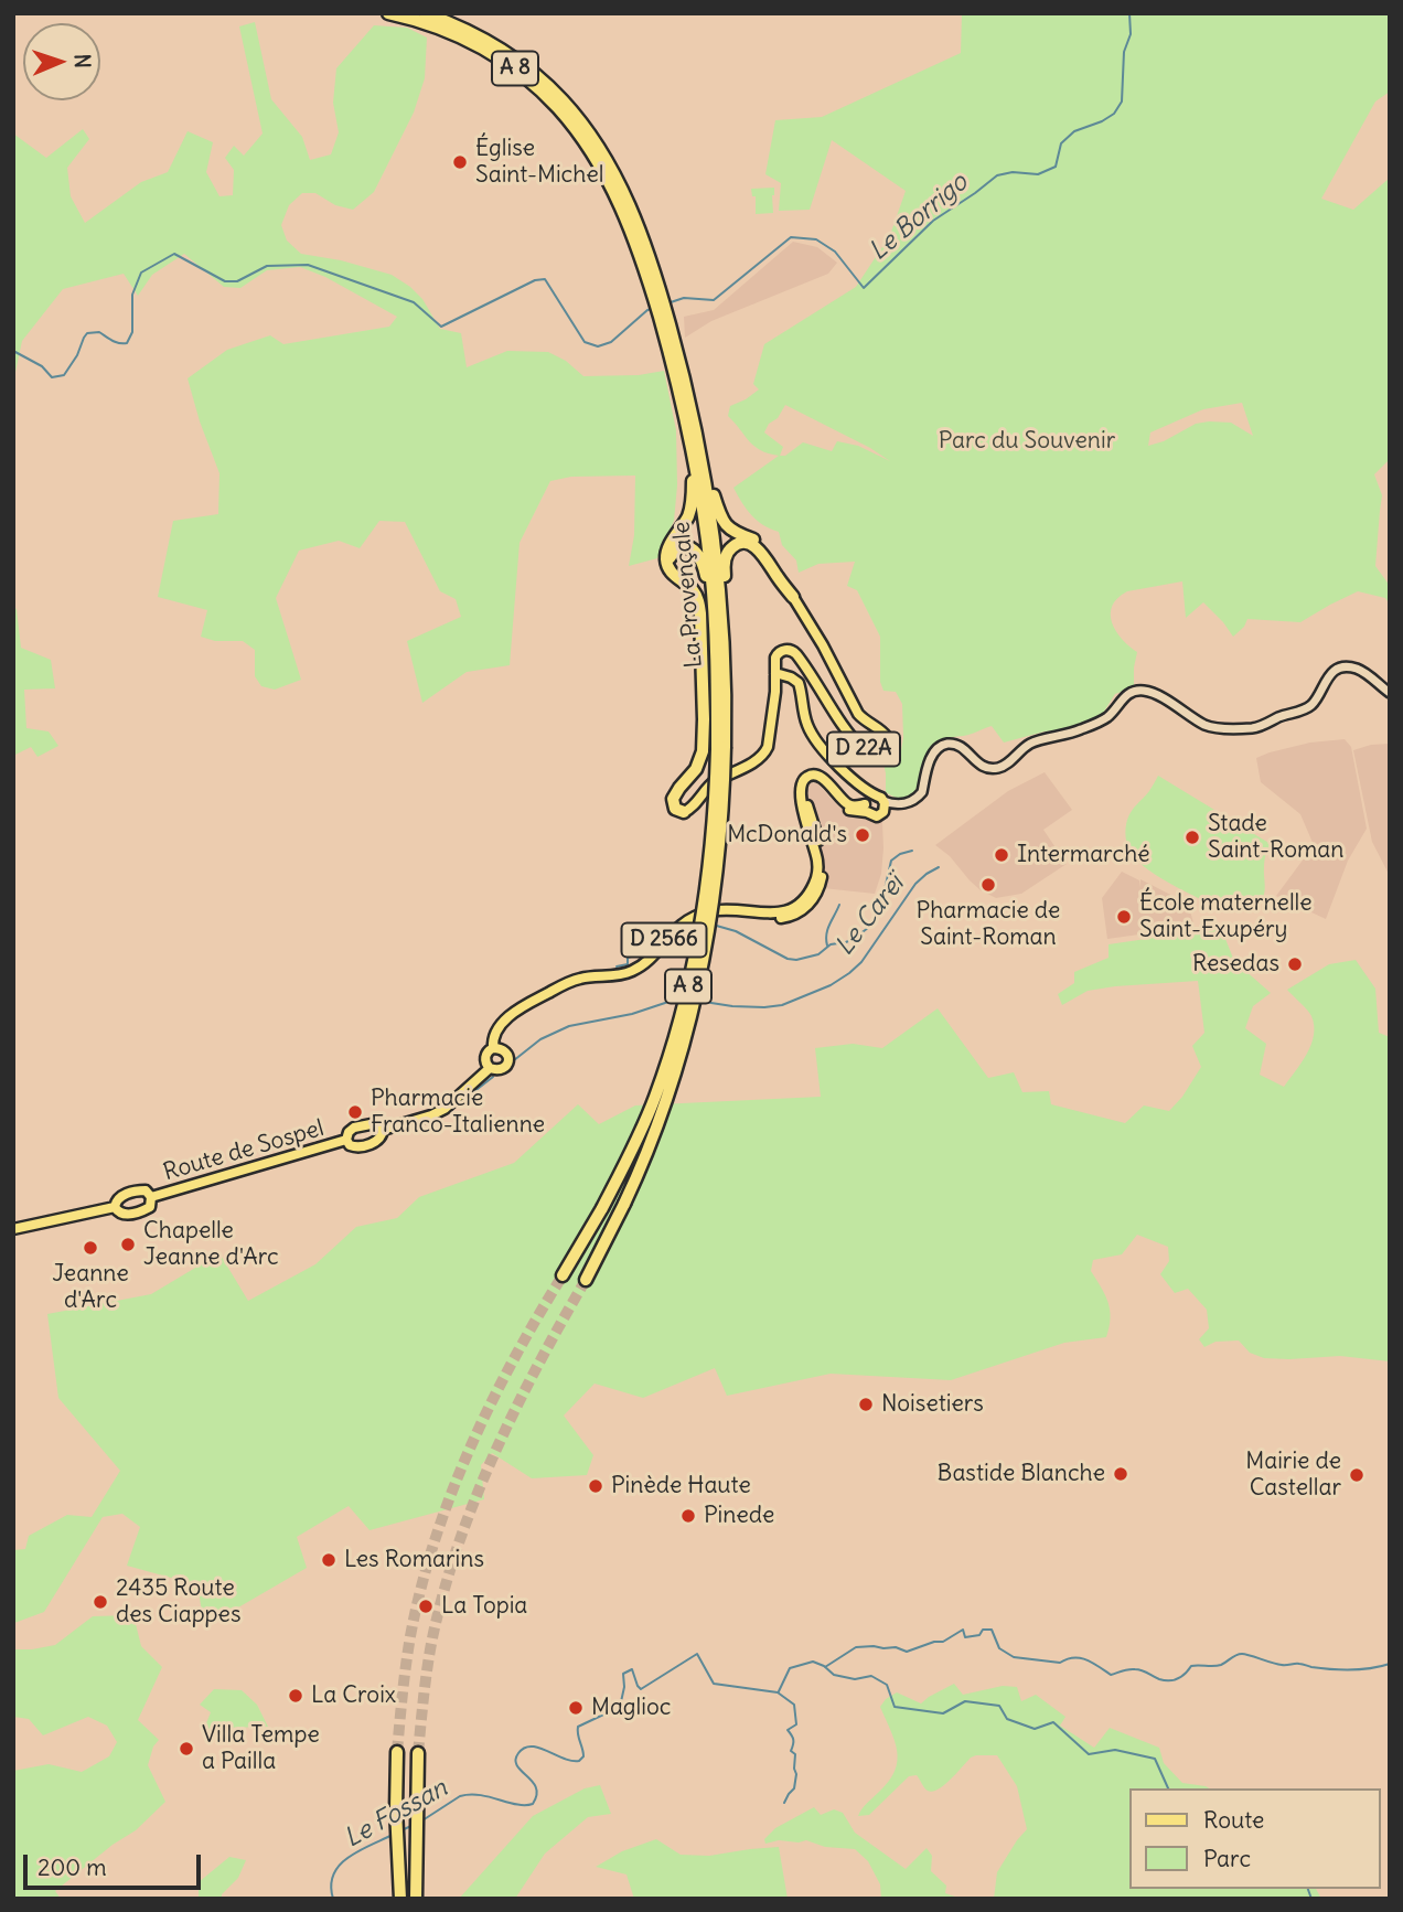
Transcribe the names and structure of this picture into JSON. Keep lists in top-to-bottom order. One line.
{"streets":{"highway":["A 8","La Provençale"],"main road":["D 22A","D 2566","Route de Sospel"]},"crossings":[["D 22A","D 2566"],["D 2566","Route de Sospel"]],"water":["Le Borrigo","Le Careï","Le Fossan"],"parks":["Parc du Souvenir"],"places":["Église Saint-Michel","McDonald's","Stade Saint-Roman","Intermarché","Pharmacie de Saint-Roman","École maternelle Saint-Exupéry","Resedas","Pharmacie Franco-Italienne","Chapelle Jeanne d'Arc","Jeanne d'Arc","Noisetiers","Bastide Blanche","Mairie de Castellar","Pinède Haute","Pinede","Les Romarins","2435 Route des Ciappes","La Topia","La Croix","Maglioc","Villa Tempe a Pailla"],"legend":["Route","Parc"],"scale_bar":"200 m","north":"right"}
